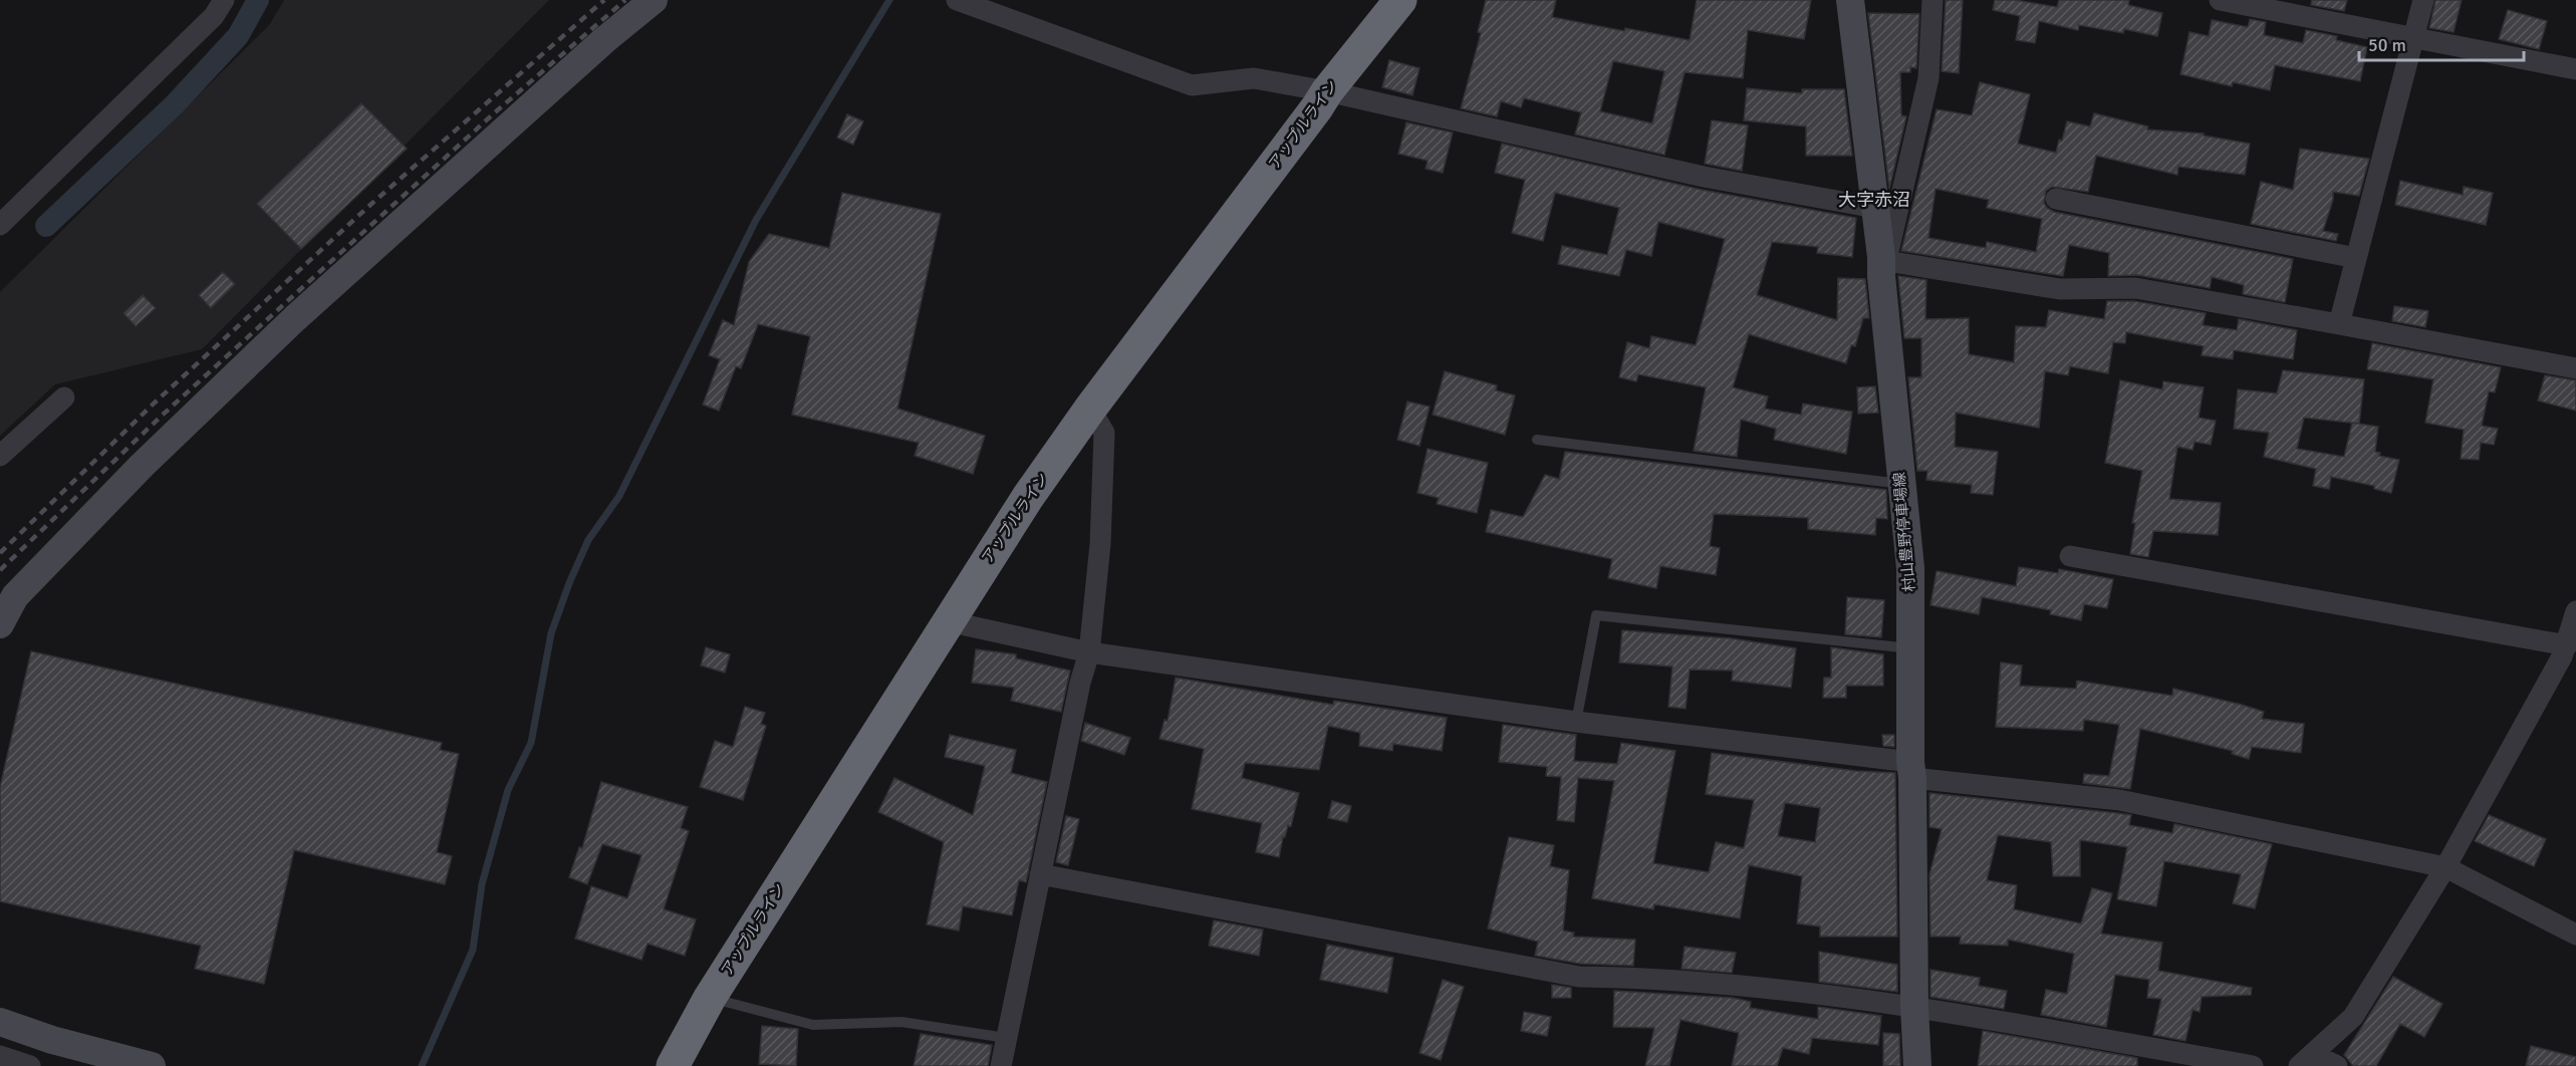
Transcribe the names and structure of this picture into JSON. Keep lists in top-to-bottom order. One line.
{"streets":{"highway":["アップルライン"],"main road":["村山豊野停車場線"]},"districts":["大字赤沼"],"scale_bar":"50 m"}
